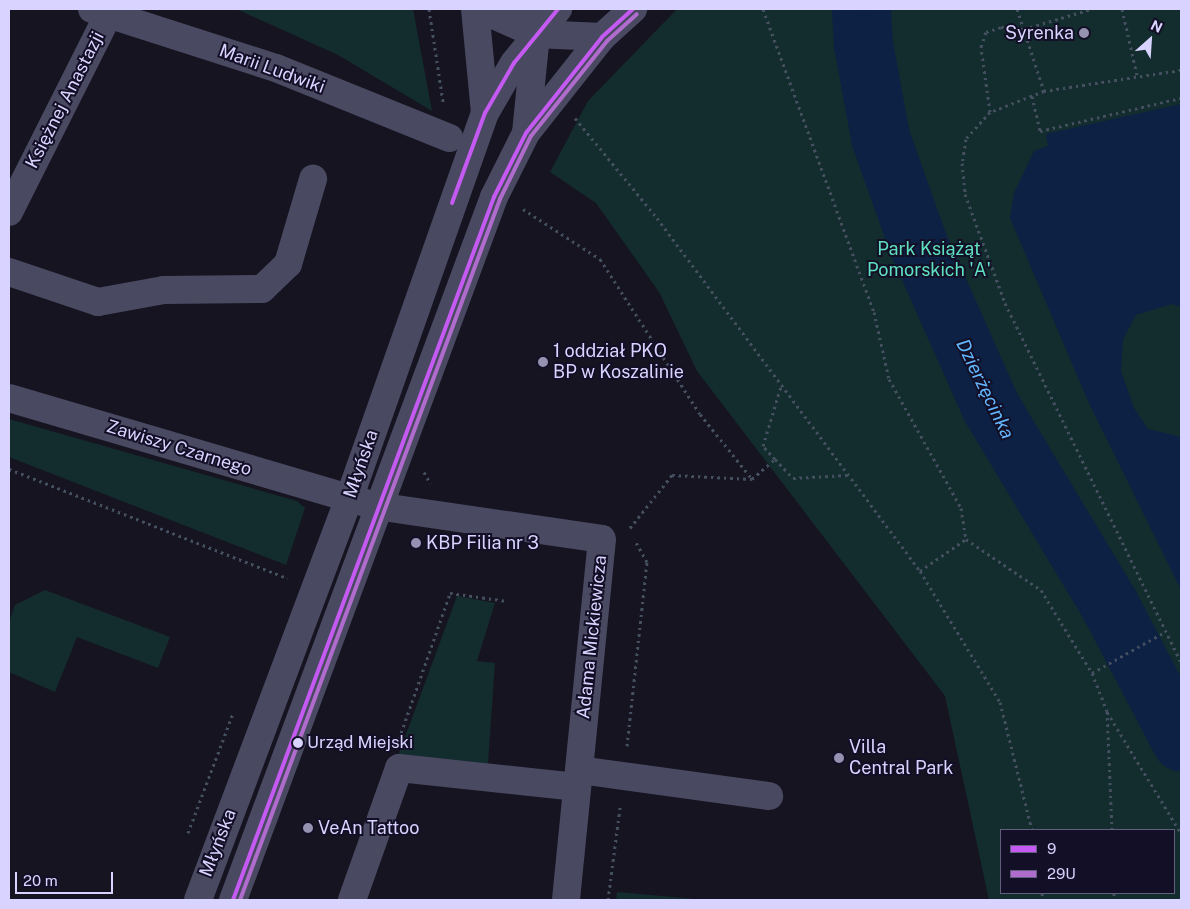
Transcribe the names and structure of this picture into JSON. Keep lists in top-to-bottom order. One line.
{"streets":{"street":["Marii Ludwiki","Księżnej Anastazji","Zawiszy Czarnego","Młyńska","Adama Mickiewicza"]},"crossings":[["Marii Ludwiki","Księżnej Anastazji"],["Zawiszy Czarnego","Młyńska"],["Zawiszy Czarnego","Adama Mickiewicza"],["Młyńska","Adama Mickiewicza"]],"water":["Dzierżęcinka"],"parks":["Park Książąt Pomorskich 'A'"],"places":["Syrenka","1 oddział PKO BP w Koszalinie","KBP Filia nr 3","Urząd Miejski","Villa Central Park","VeAn Tattoo"],"lines":["transit line 9","transit line 29U"],"legend":["9","29U"],"scale_bar":"20 m","north":"top right"}
